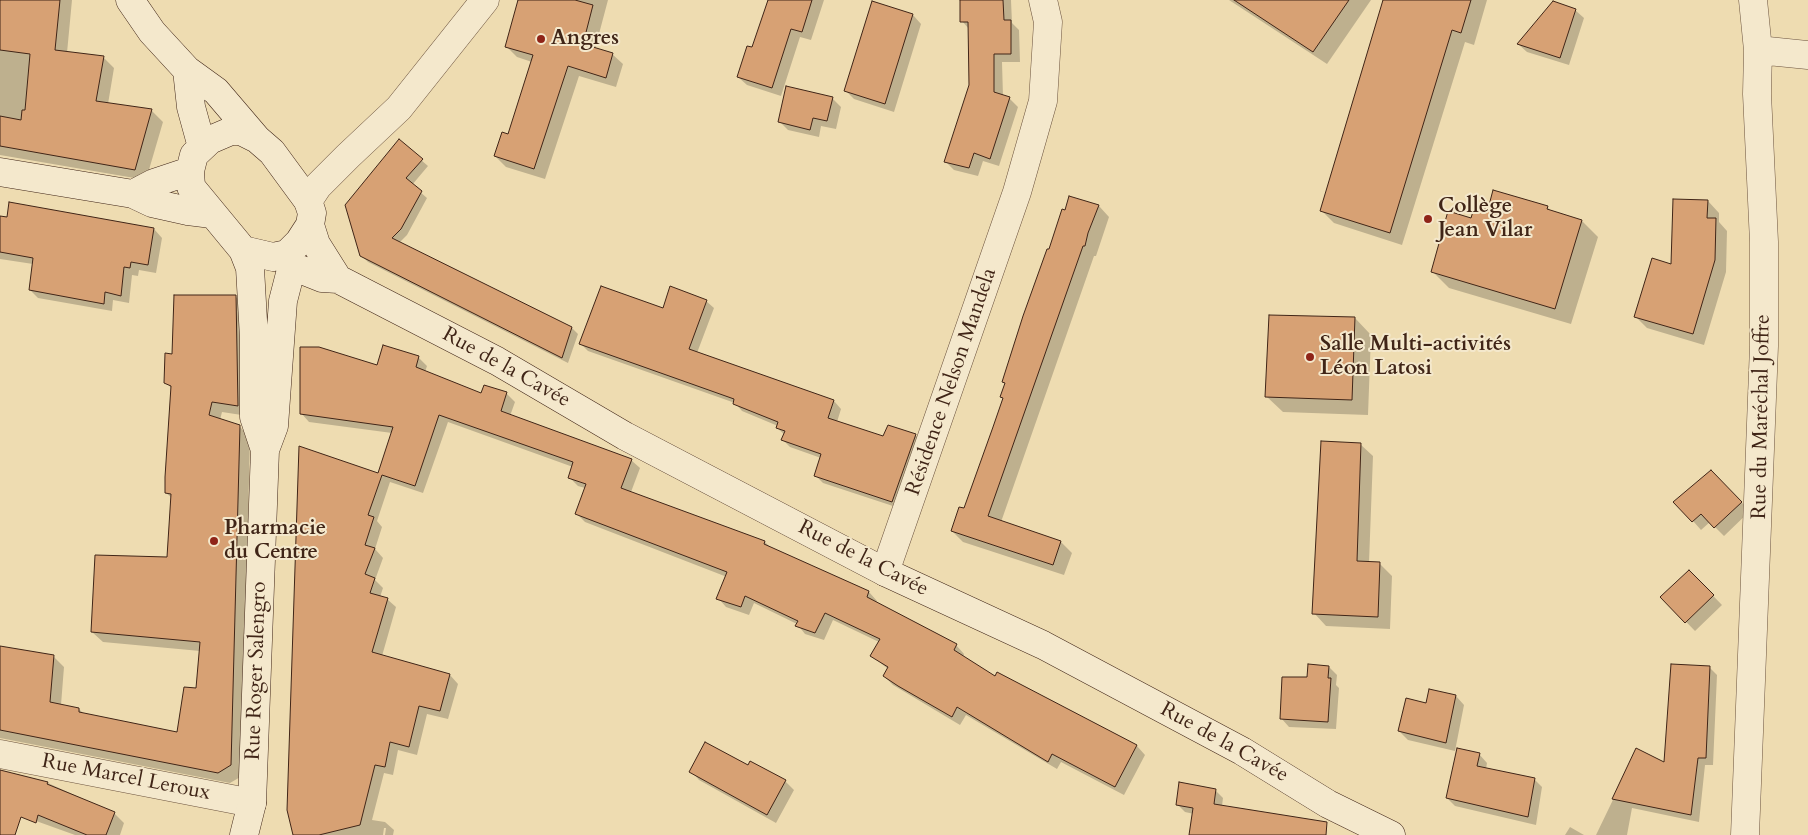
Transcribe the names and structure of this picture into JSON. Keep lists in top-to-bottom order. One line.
{"streets":{"street":["Rue de la Cavée","Résidence Nelson Mandela","Rue du Maréchal Joffre","Rue Roger Salengro","Rue Marcel Leroux"]},"crossings":[["Rue de la Cavée","Résidence Nelson Mandela"],["Rue de la Cavée","Rue Roger Salengro"],["Rue Roger Salengro","Rue Marcel Leroux"]],"places":["Angres","Collège Jean Vilar","Salle Multi-activités Léon Latosi","Pharmacie du Centre"]}
